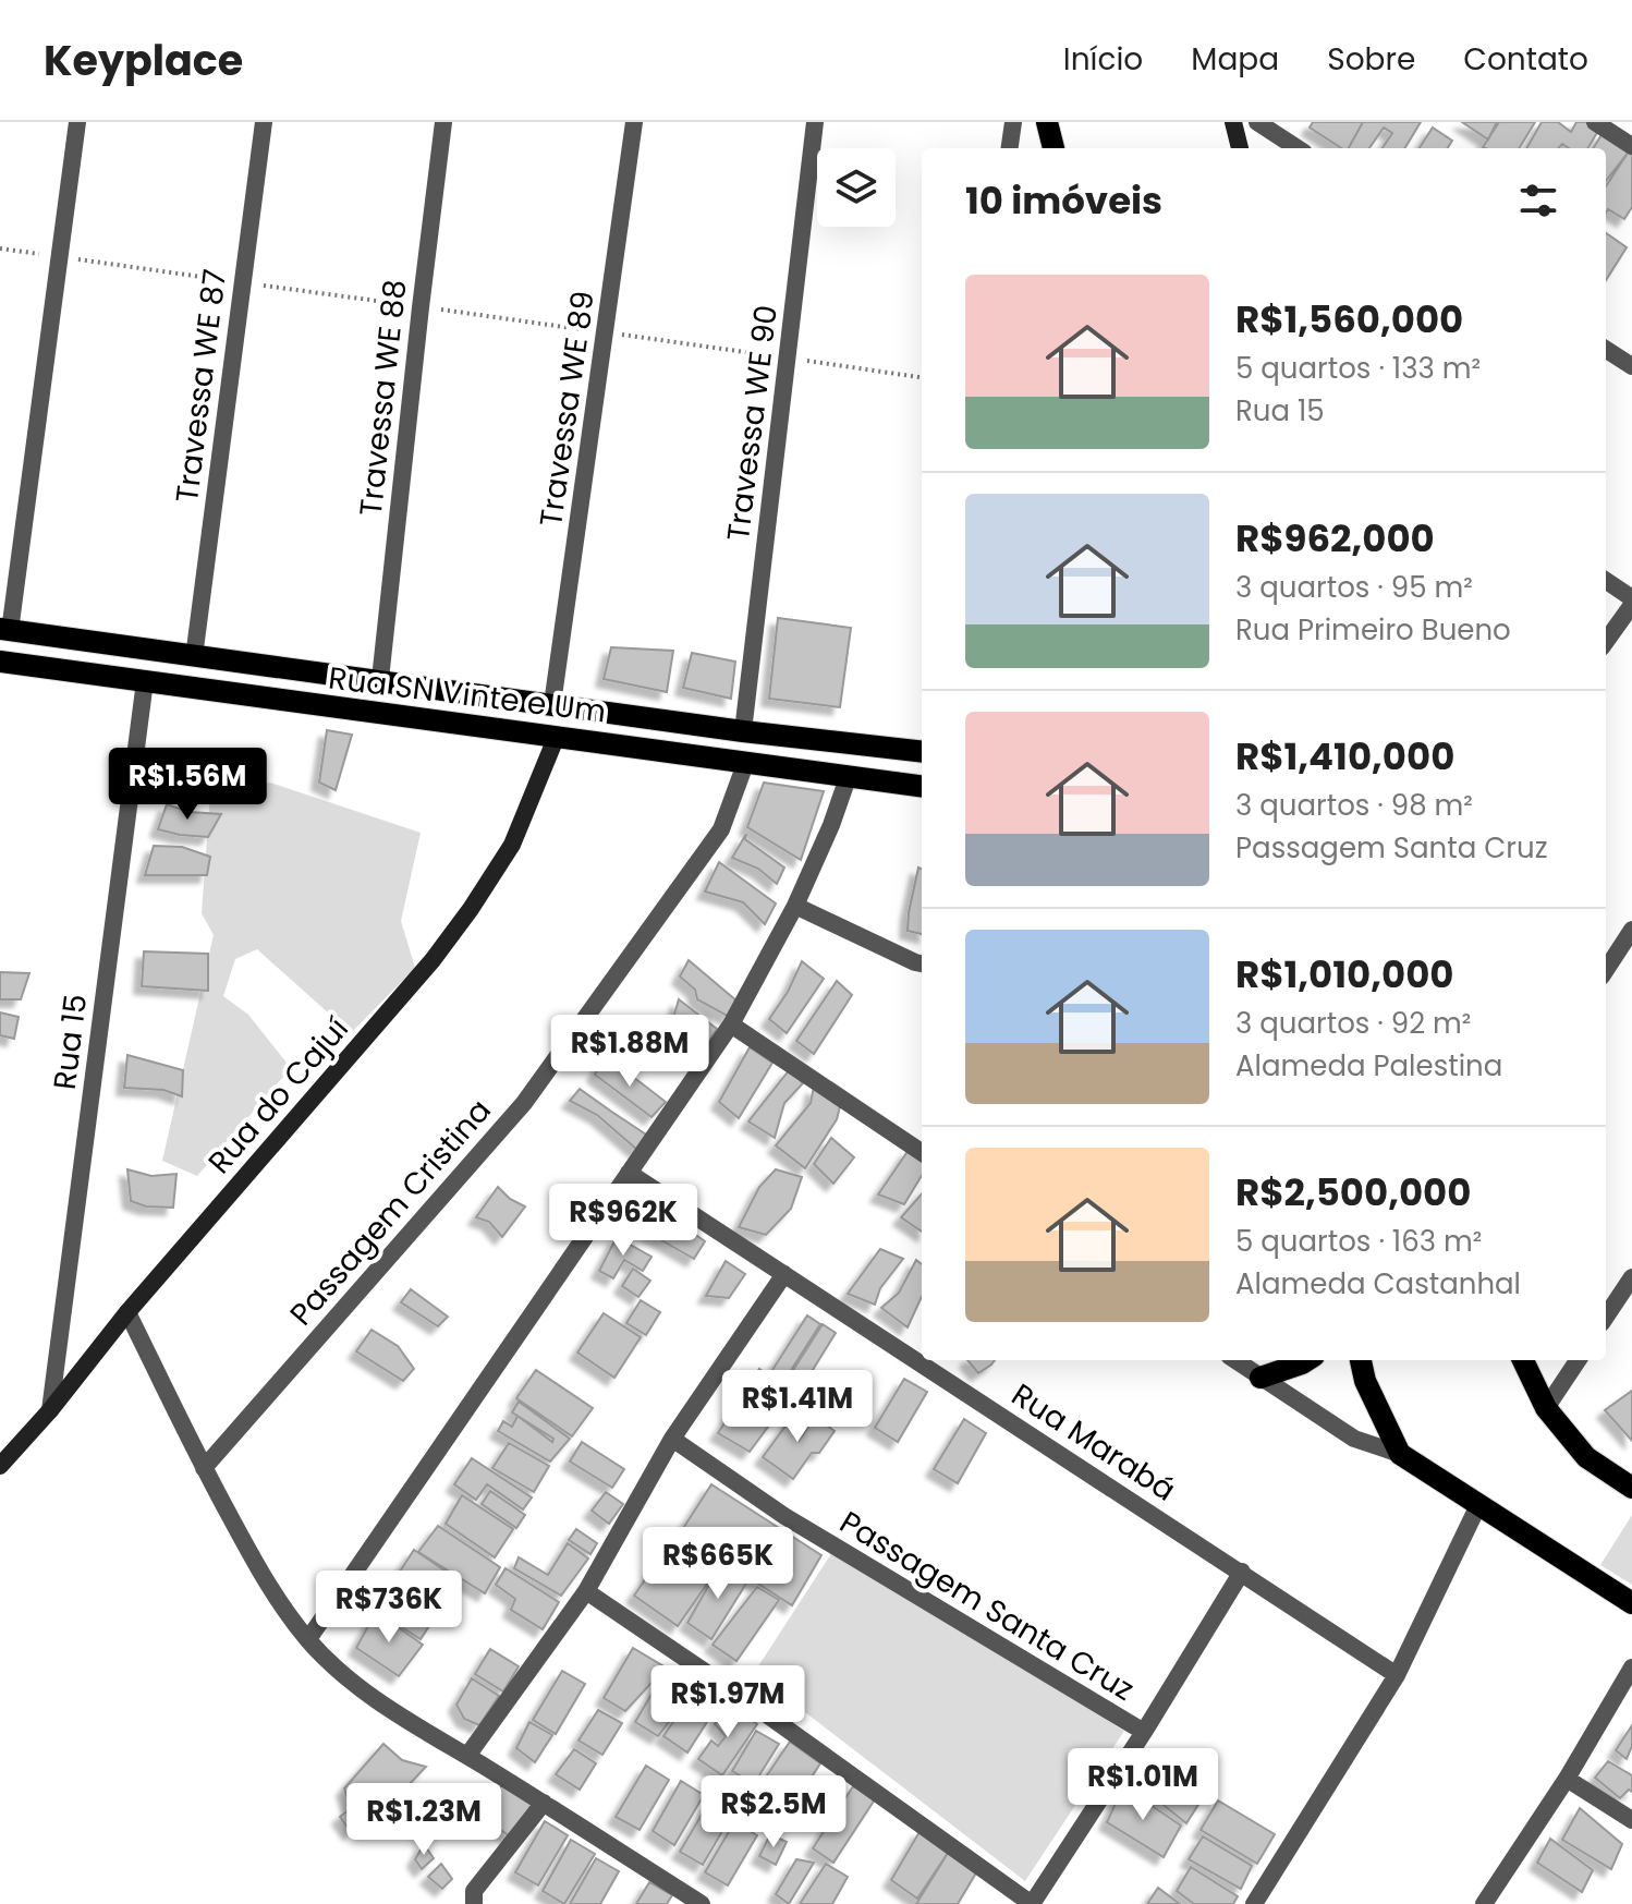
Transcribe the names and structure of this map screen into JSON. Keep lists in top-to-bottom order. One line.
{"streets":{"main road":["Rua SN Vinte e Um"],"street":["Travessa WE 87","Travessa WE 88","Travessa WE 89","Travessa WE 90","Rua 15","Rua do Cajuí","Passagem Cristina","Rua Marabá","Passagem Santa Cruz"]},"crossings":[["Travessa WE 87","Rua SN Vinte e Um"],["Travessa WE 88","Rua SN Vinte e Um"],["Travessa WE 89","Rua SN Vinte e Um"],["Travessa WE 90","Rua SN Vinte e Um"],["Rua SN Vinte e Um","Rua 15"],["Rua SN Vinte e Um","Rua do Cajuí"],["Rua SN Vinte e Um","Passagem Cristina"],["Rua 15","Rua do Cajuí"]],"page":{"header":"Keyplace","nav":["Início","Mapa","Sobre","Contato"],"heading":"10 imóveis","list":[{"name":"R$1,560,000","note":"5 quartos · 133 m² · Rua 15"},{"name":"R$962,000","note":"3 quartos · 95 m² · Rua Primeiro Bueno"},{"name":"R$1,410,000","note":"3 quartos · 98 m² · Passagem Santa Cruz"},{"name":"R$1,010,000","note":"3 quartos · 92 m² · Alameda Palestina"},{"name":"R$2,500,000","note":"5 quartos · 163 m² · Alameda Castanhal"}],"price":["R$1.56M","R$1.88M","R$962K","R$1.41M","R$665K","R$736K","R$1.97M","R$1.01M","R$2.5M","R$1.23M"]}}
